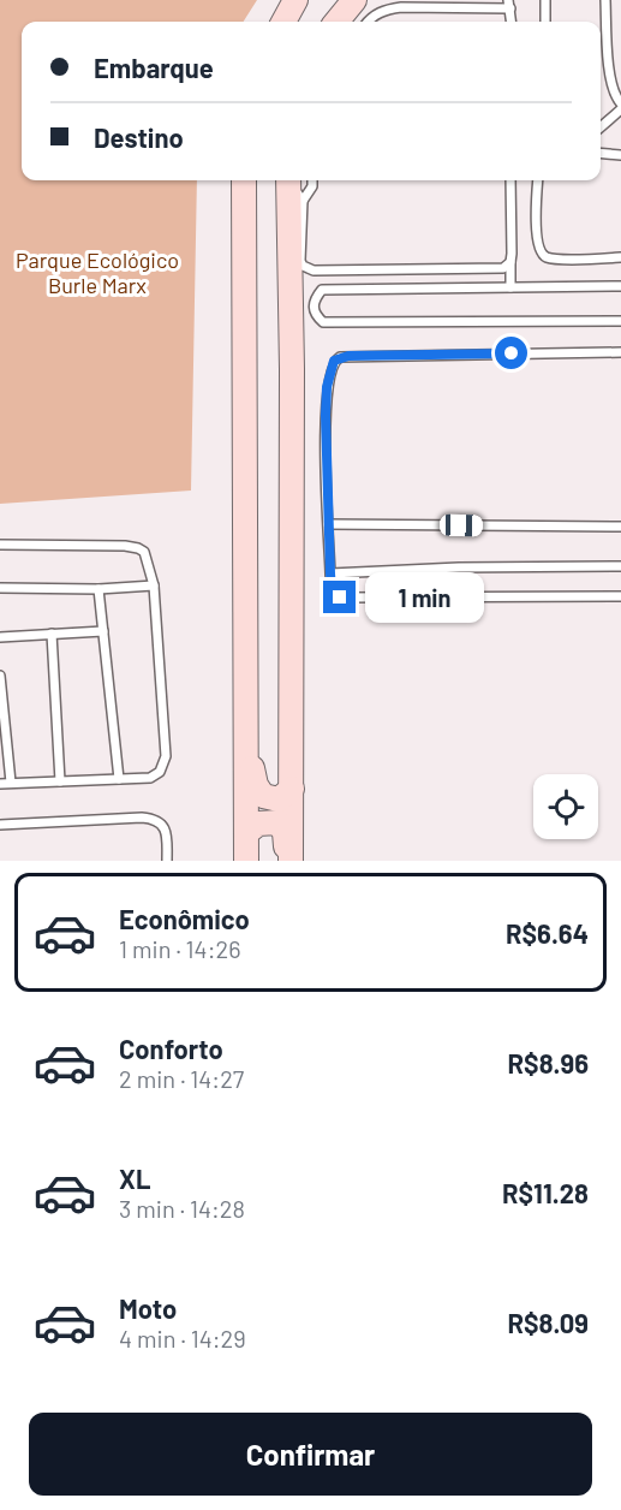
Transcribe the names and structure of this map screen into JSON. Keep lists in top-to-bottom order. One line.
{"parks":["Parque Ecológico Burle Marx"],"page":{"banner":["Embarque","Destino"],"bubble":"1 min","list":[{"name":"Econômico","note":"1 min · 14:26","value":"R$6.64"},{"name":"Conforto","note":"2 min · 14:27","value":"R$8.96"},{"name":"XL","note":"3 min · 14:28","value":"R$11.28"},{"name":"Moto","note":"4 min · 14:29","value":"R$8.09"}],"buttons":"Confirmar"}}
